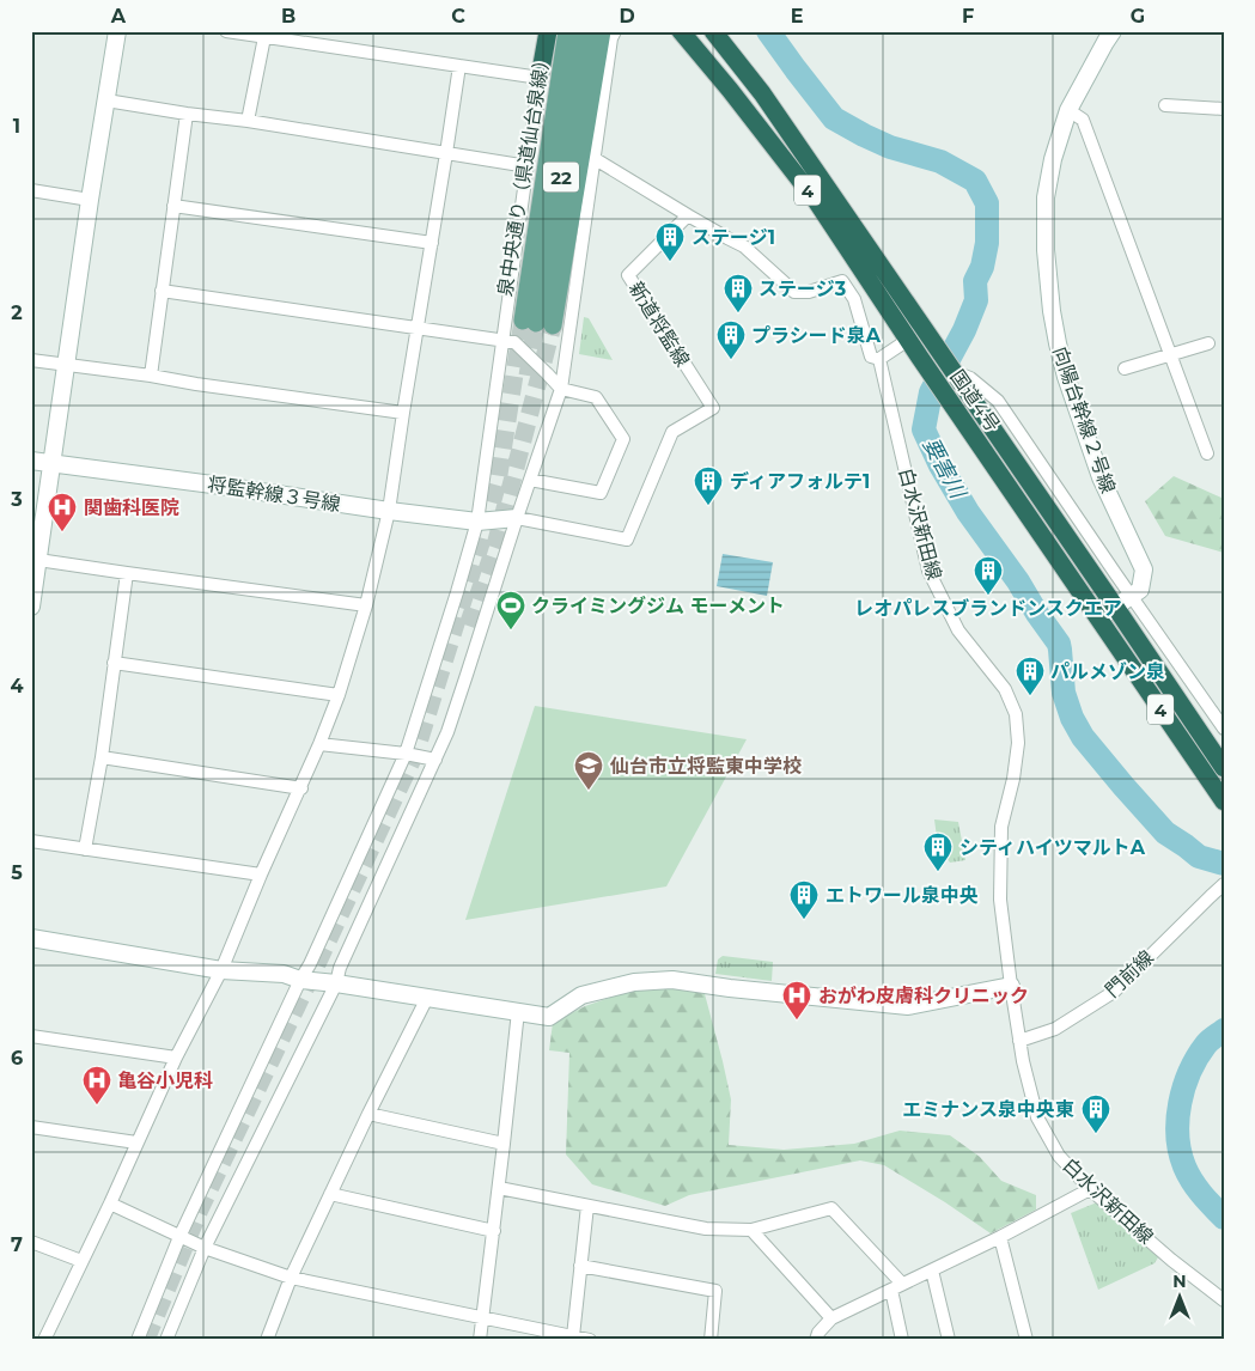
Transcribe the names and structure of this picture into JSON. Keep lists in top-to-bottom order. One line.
{"streets":{"highway":["4","国道4号"],"main road":["泉中央通り（県道仙台泉線）","22"],"street":["新道将監線","向陽台幹線２号線","将監幹線３号線","白水沢新田線","門前線"]},"crossings":[["新道将監線","将監幹線３号線"],["白水沢新田線","門前線"]],"water":["要害川"],"places":{"building":["ステージ1","ステージ3","プラシード泉A","ディアフォルテ1","レオパレスブランドンスクエア","パルメゾン泉","シティハイツマルトA","エトワール泉中央","エミナンス泉中央東"],"hospital":["関歯科医院","おがわ皮膚科クリニック","亀谷小児科"],"sports":["クライミングジム モーメント"],"school or university":["仙台市立将監東中学校"]},"north":"top","grid":{"columns":["A","B","C","D","E","F","G"],"rows":["1","2","3","4","5","6","7"]}}
